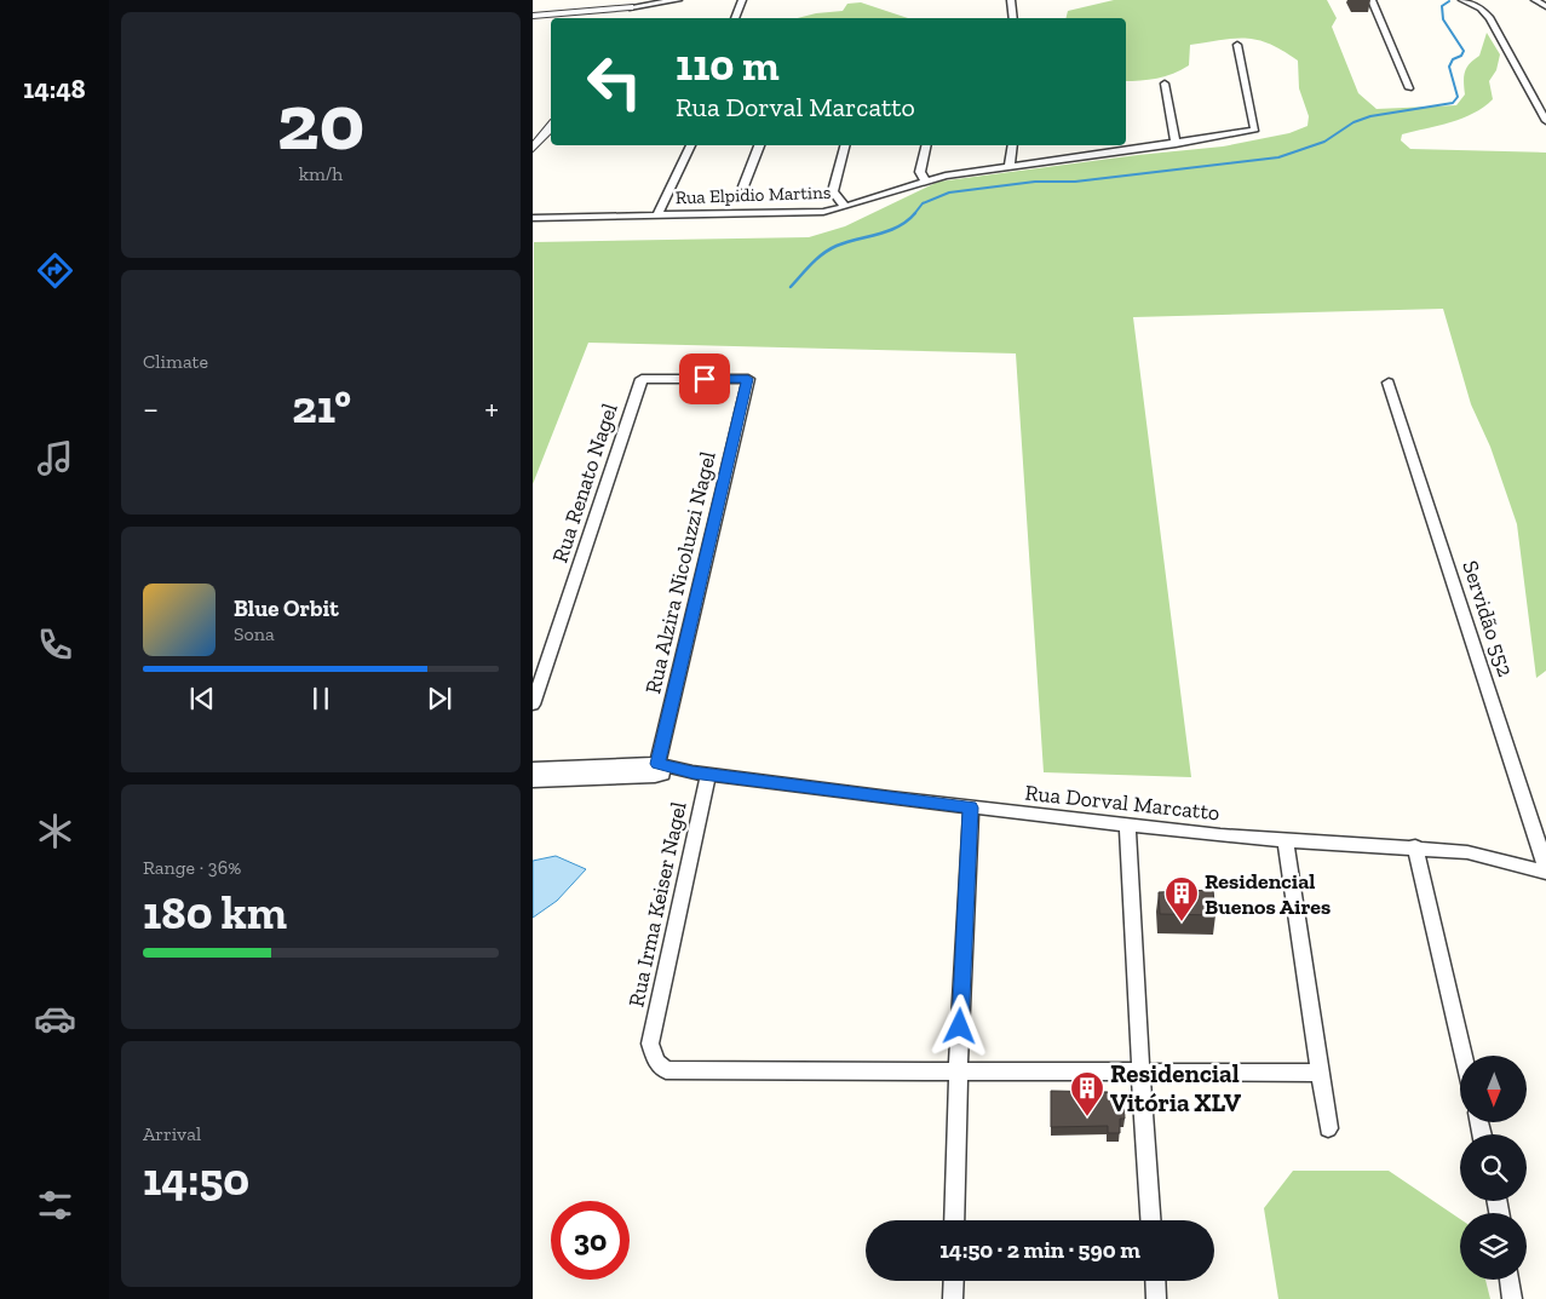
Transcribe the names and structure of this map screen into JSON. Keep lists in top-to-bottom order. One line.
{"streets":{"street":["Rua Elpidio Martins","Rua Renato Nagel","Rua Alzira Nicoluzzi Nagel","Servidão 552","Rua Dorval Marcatto","Rua Irma Keiser Nagel"]},"crossings":[["Rua Renato Nagel","Rua Alzira Nicoluzzi Nagel"],["Rua Alzira Nicoluzzi Nagel","Rua Dorval Marcatto"],["Servidão 552","Rua Dorval Marcatto"],["Rua Dorval Marcatto","Rua Irma Keiser Nagel"]],"places":{"building":["Residencial Buenos Aires","Residencial Vitória XLV"]},"north":"bottom","page":{"tabs":"14:48","tile":[["20","km/h"],"Climate",["Range · 36%","180 km"],["Arrival","14:50"]],"turn":["110 m","Rua Dorval Marcatto"],"heat":["−","21°","+"],"song":["Blue Orbit","Sona"],"limit":"30","trip":"14:50 · 2 min · 590 m"}}
